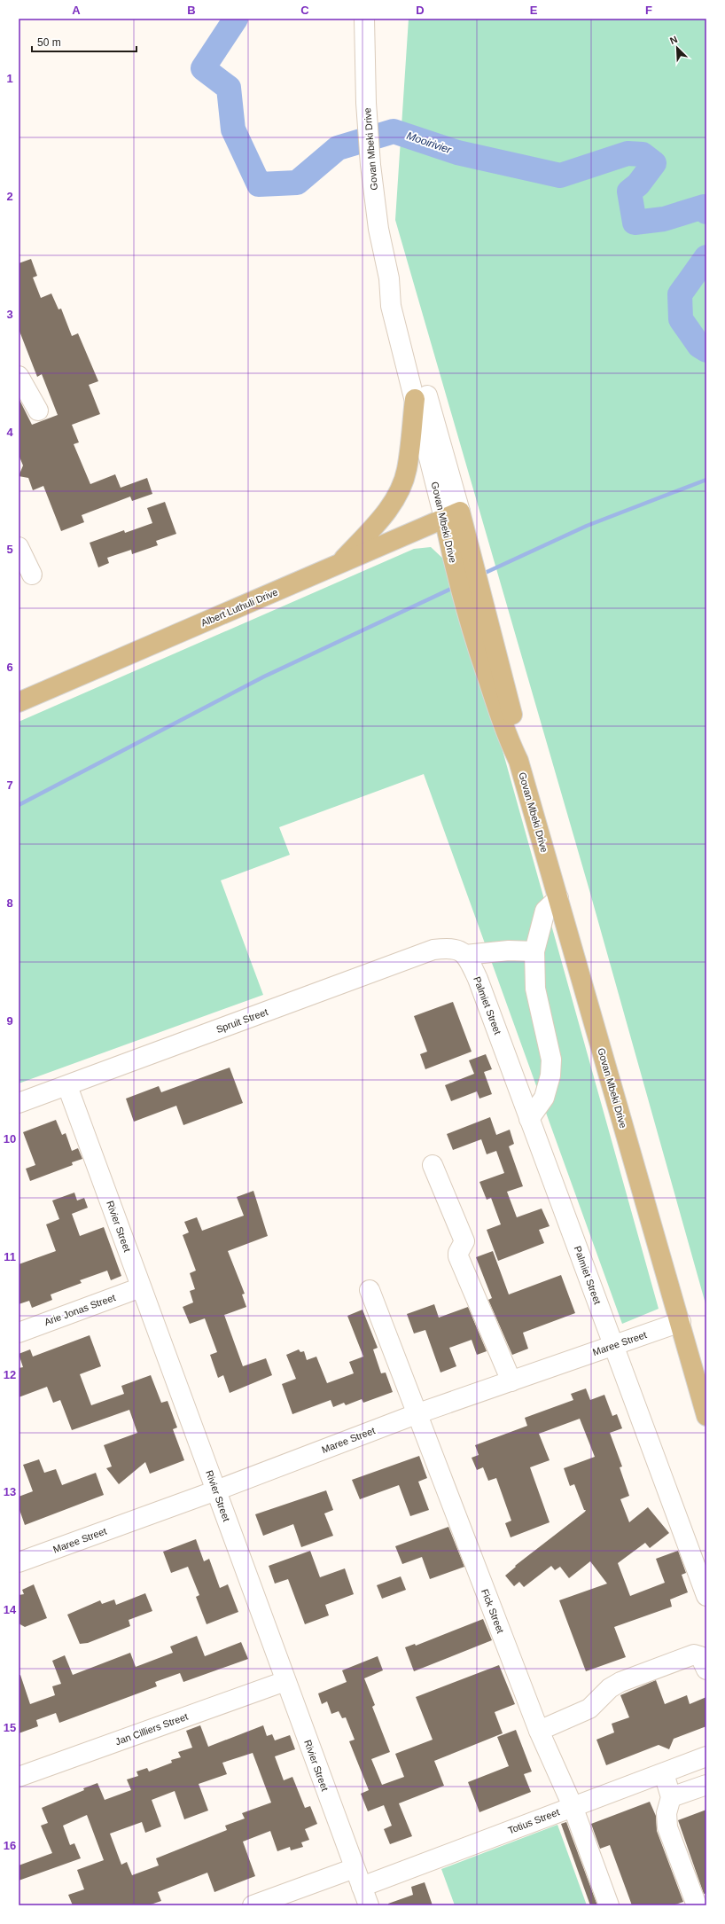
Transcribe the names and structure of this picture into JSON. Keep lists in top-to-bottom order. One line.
{"streets":{"main road":["Govan Mbeki Drive","Albert Luthuli Drive"],"street":["Palmiet Street","Spruit Street","Rivier Street","Arie Jonas Street","Maree Street","Fick Street","Jan Cilliers Street","Totius Street"]},"crossings":[["Govan Mbeki Drive","Albert Luthuli Drive"],["Govan Mbeki Drive","Maree Street"],["Palmiet Street","Spruit Street"],["Palmiet Street","Maree Street"],["Spruit Street","Rivier Street"],["Rivier Street","Arie Jonas Street"],["Rivier Street","Maree Street"],["Rivier Street","Jan Cilliers Street"],["Rivier Street","Totius Street"],["Maree Street","Fick Street"],["Fick Street","Totius Street"]],"water":["Mooirivier"],"scale_bar":"50 m","north":"top left","grid":{"columns":["A","B","C","D","E","F"],"rows":["1","2","3","4","5","6","7","8","9","10","11","12","13","14","15","16"]}}
